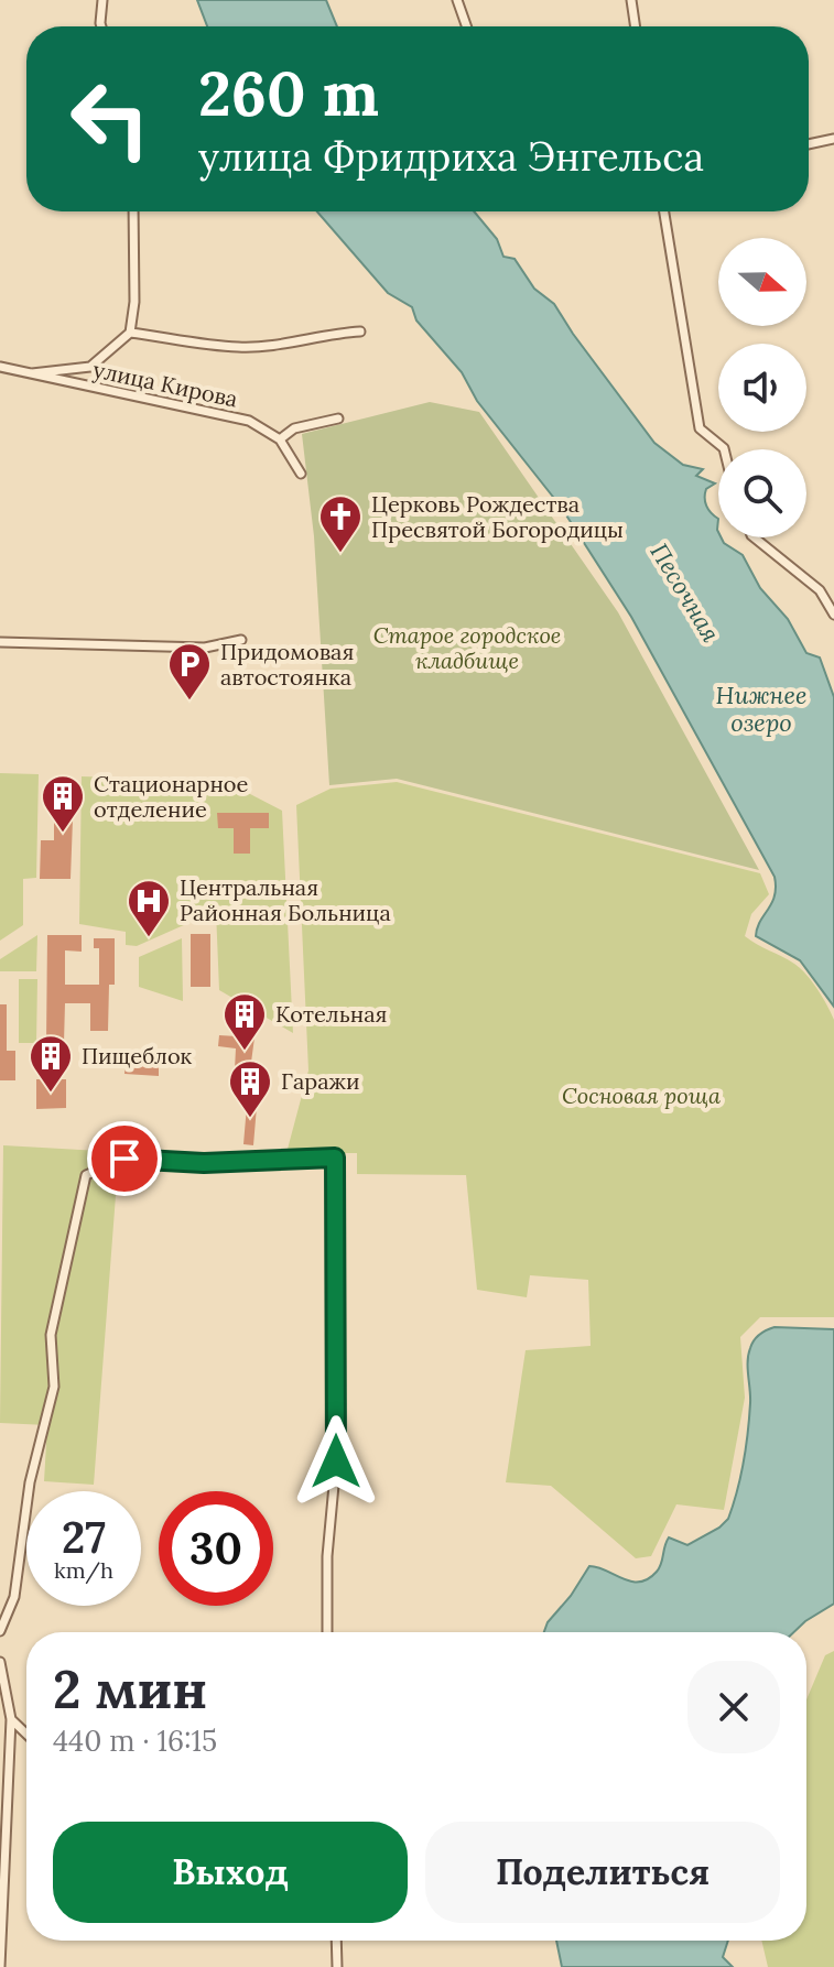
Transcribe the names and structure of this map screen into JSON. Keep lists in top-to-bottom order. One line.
{"streets":{"street":["улица Кирова"]},"water":["Песочная","Нижнее озеро"],"parks":["Старое городское кладбище","Сосновая роща"],"places":{"church":["Церковь Рождества Пресвятой Богородицы"],"parking":["Придомовая автостоянка"],"building":["Стационарное отделение","Котельная","Пищеблок","Гаражи"],"hospital":["Центральная Районная Больница"]},"north":"right","page":{"turn":["260 m","улица Фридриха Энгельса"],"speed":"27 km/h","limit":"30","heading":["2 мин","440 m · 16:15"],"buttons":["Выход","Поделиться"]}}
